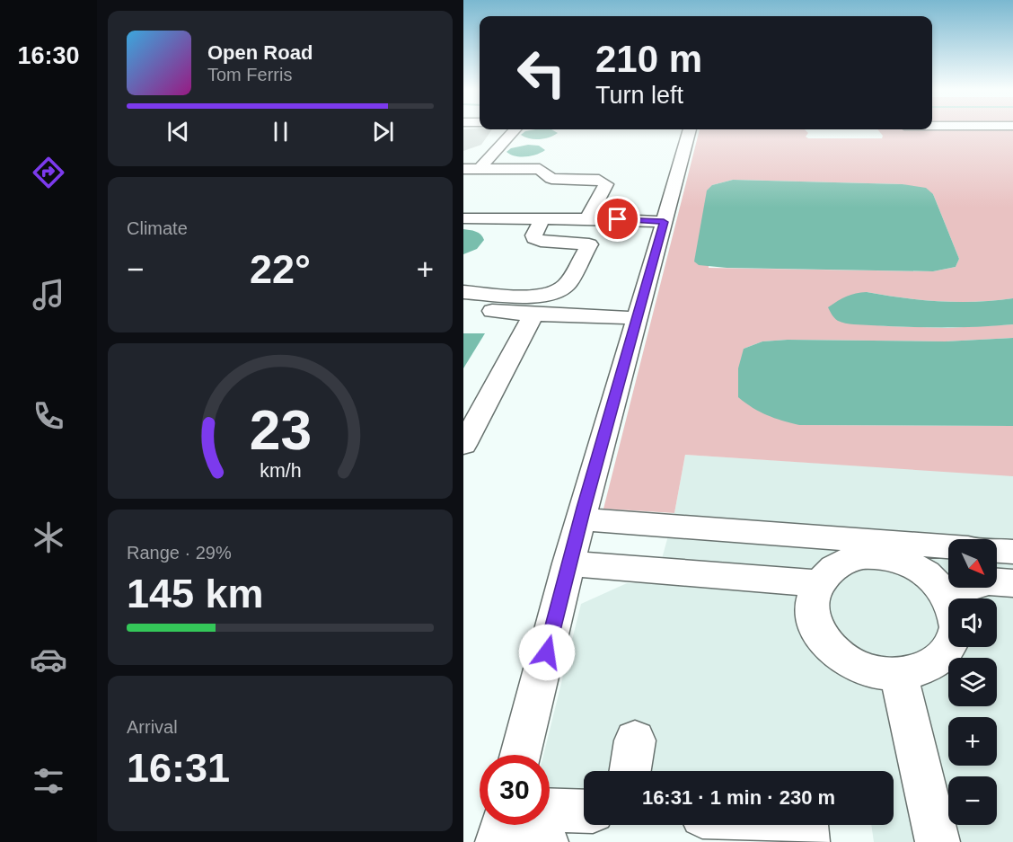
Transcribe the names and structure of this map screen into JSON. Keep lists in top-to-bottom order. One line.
{"north":"bottom right","page":{"tabs":"16:30","turn":["210 m","Turn left"],"song":["Open Road","Tom Ferris"],"tile":["Climate",["Range · 29%","145 km"],["Arrival","16:31"]],"heat":["−","22°","+"],"map_buttons":["+","−"],"limit":"30","trip":"16:31 · 1 min · 230 m","gauge":["23","km/h"]}}
